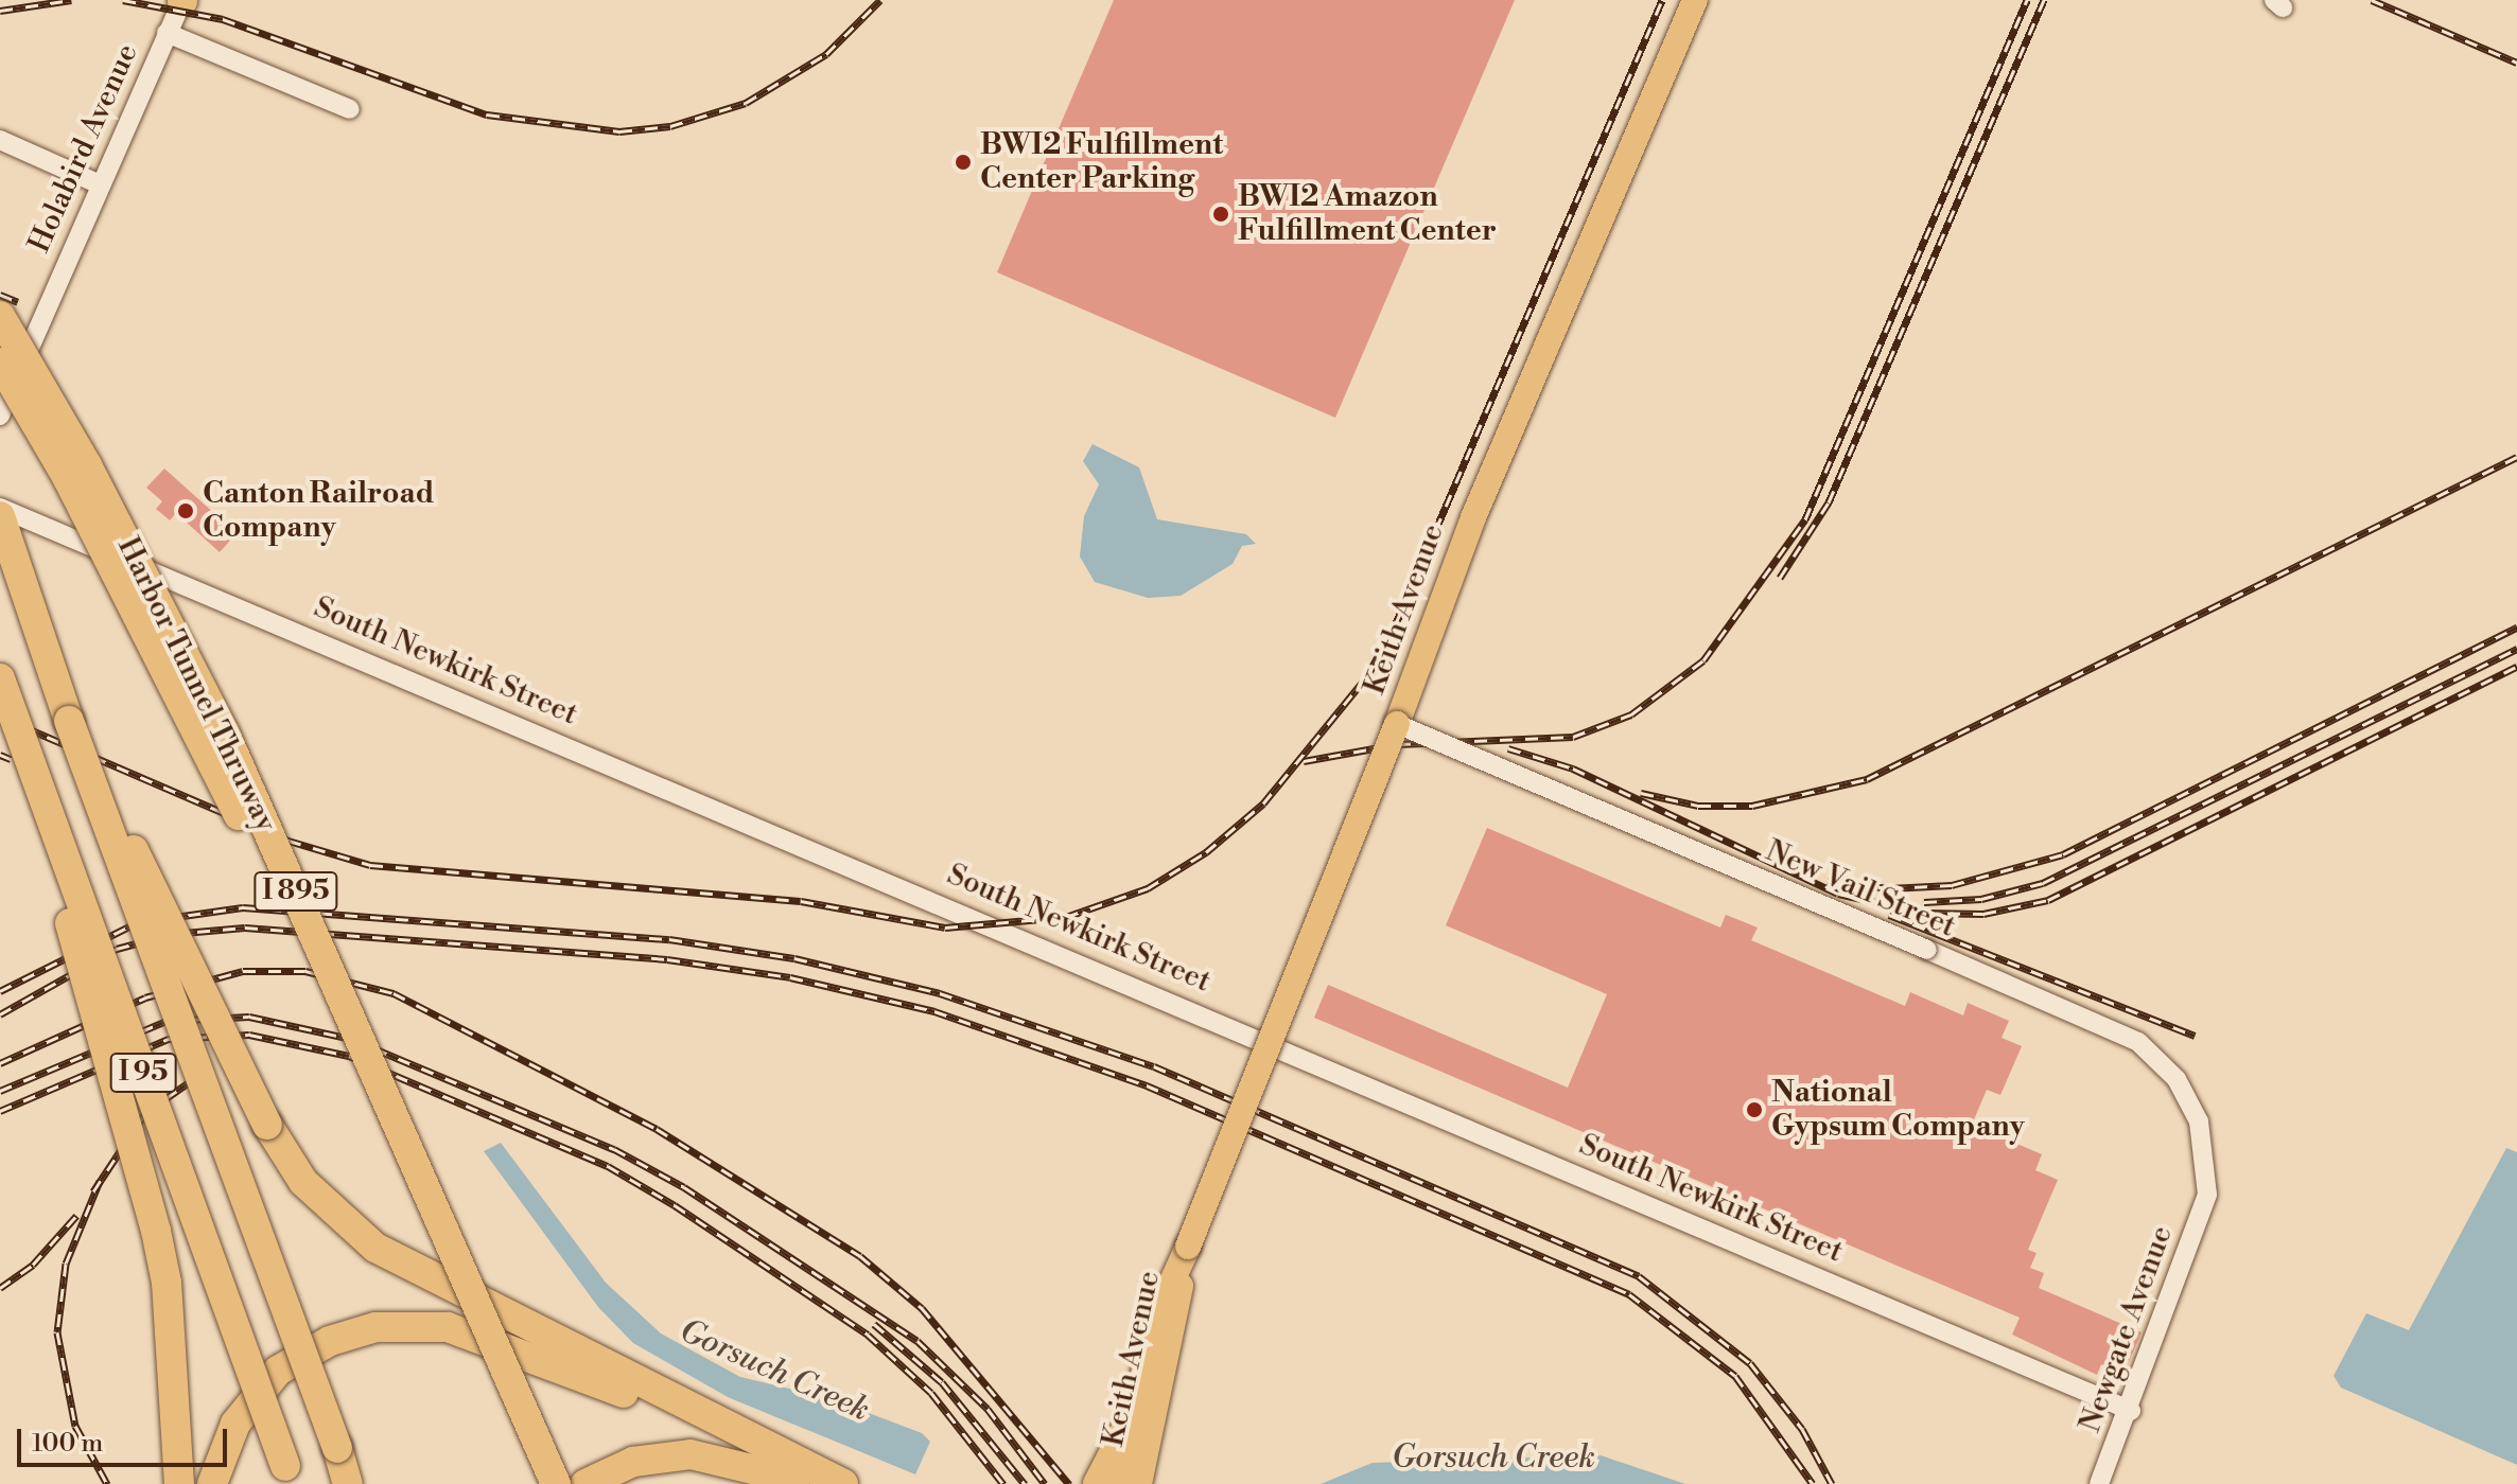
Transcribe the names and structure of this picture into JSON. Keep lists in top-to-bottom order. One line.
{"streets":{"highway":["Harbor Tunnel Thruway","I 895","I 95"],"main road":["Keith Avenue"],"street":["Holabird Avenue","South Newkirk Street","New Vail Street","Newgate Avenue"]},"crossings":[["Keith Avenue","New Vail Street"],["South Newkirk Street","Newgate Avenue"],["New Vail Street","Newgate Avenue"]],"water":["Gorsuch Creek"],"places":["BWI2 Fulfillment Center Parking","BWI2 Amazon Fulfillment Center","Canton Railroad Company","National Gypsum Company"],"scale_bar":"100 m"}
